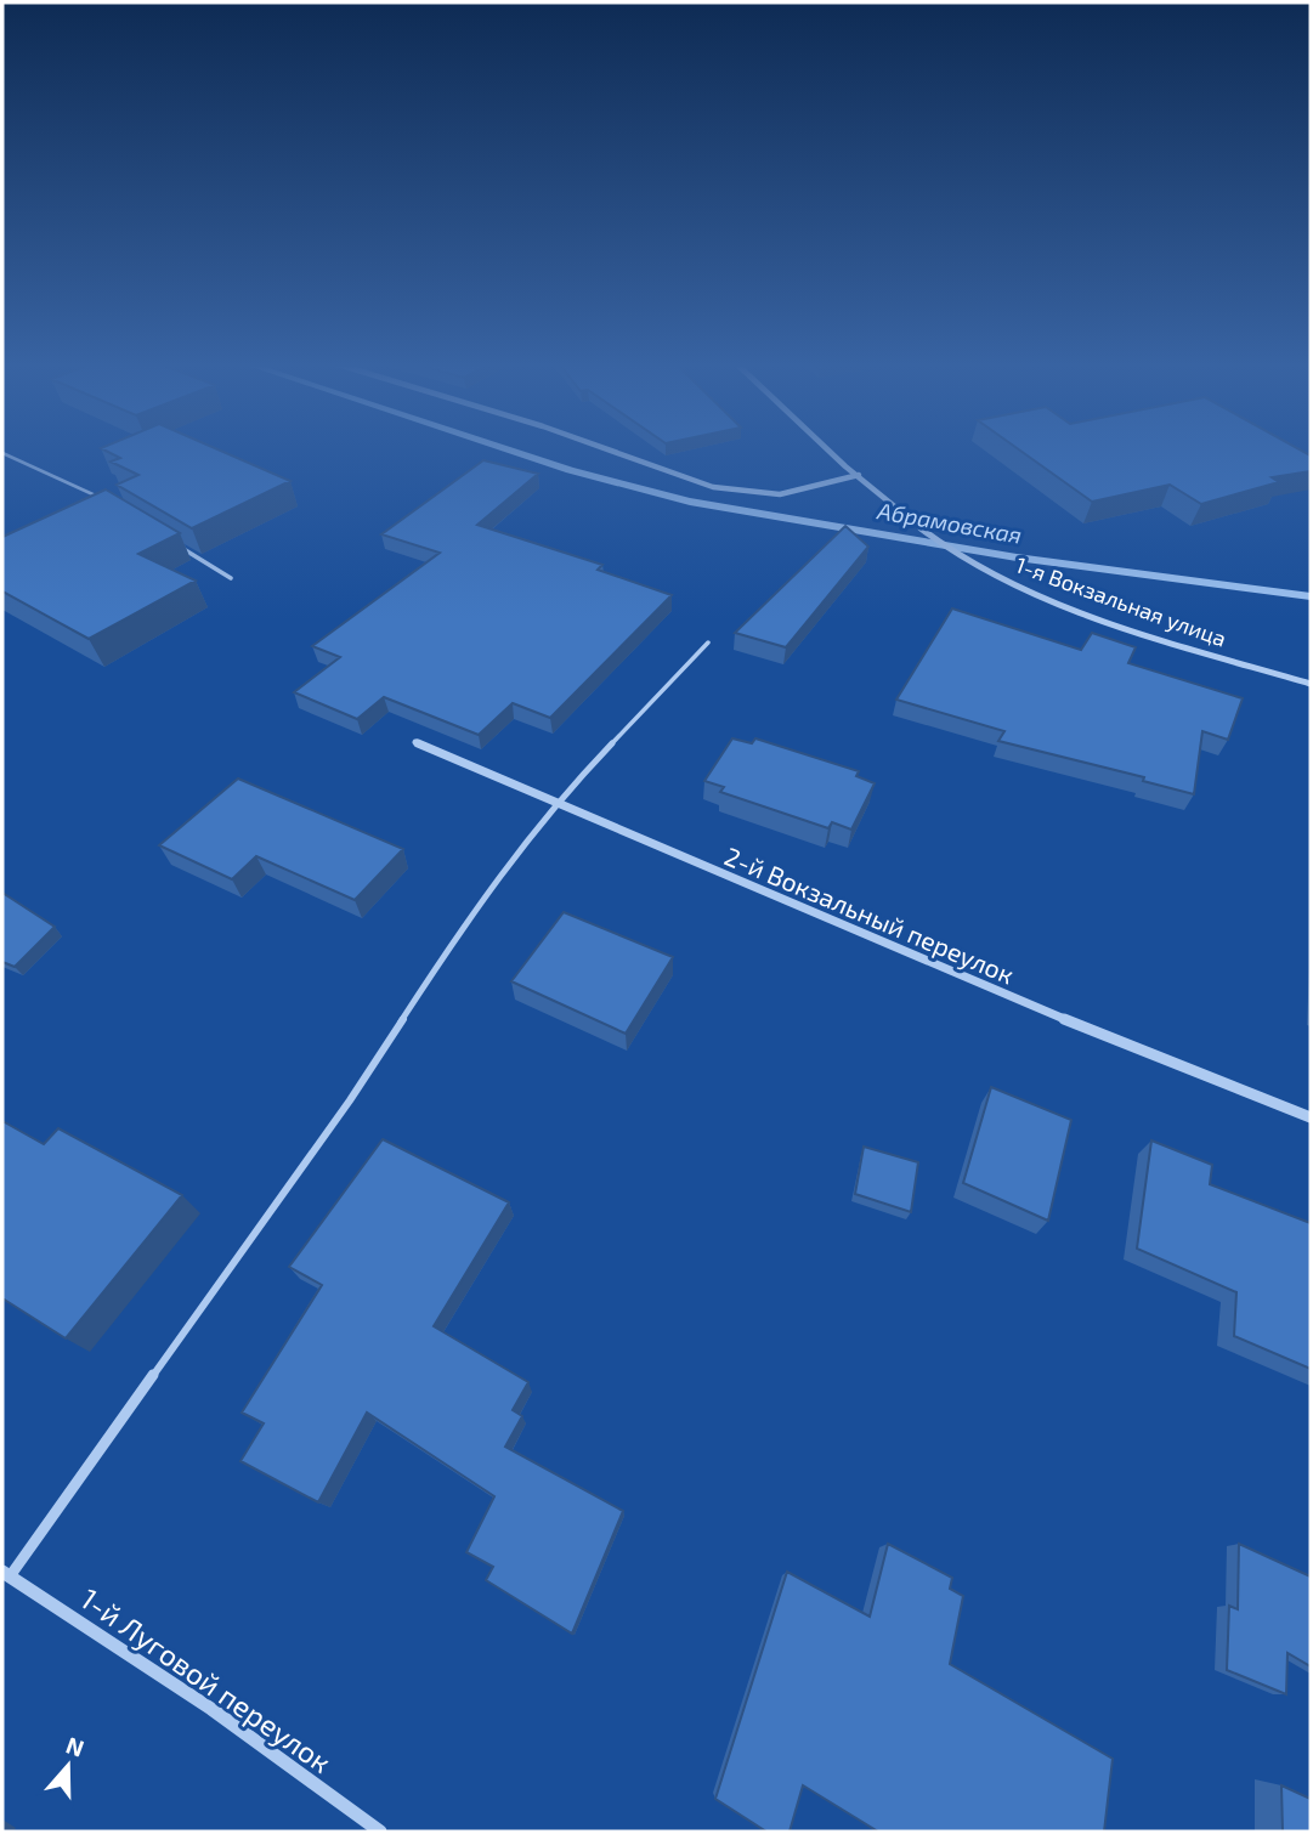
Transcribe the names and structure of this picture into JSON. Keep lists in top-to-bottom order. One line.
{"streets":{"street":["1-я Вокзальная улица","2-й Вокзальный переулок","1-й Луговой переулок"]},"water":["Абрамовская"],"north":"top"}
